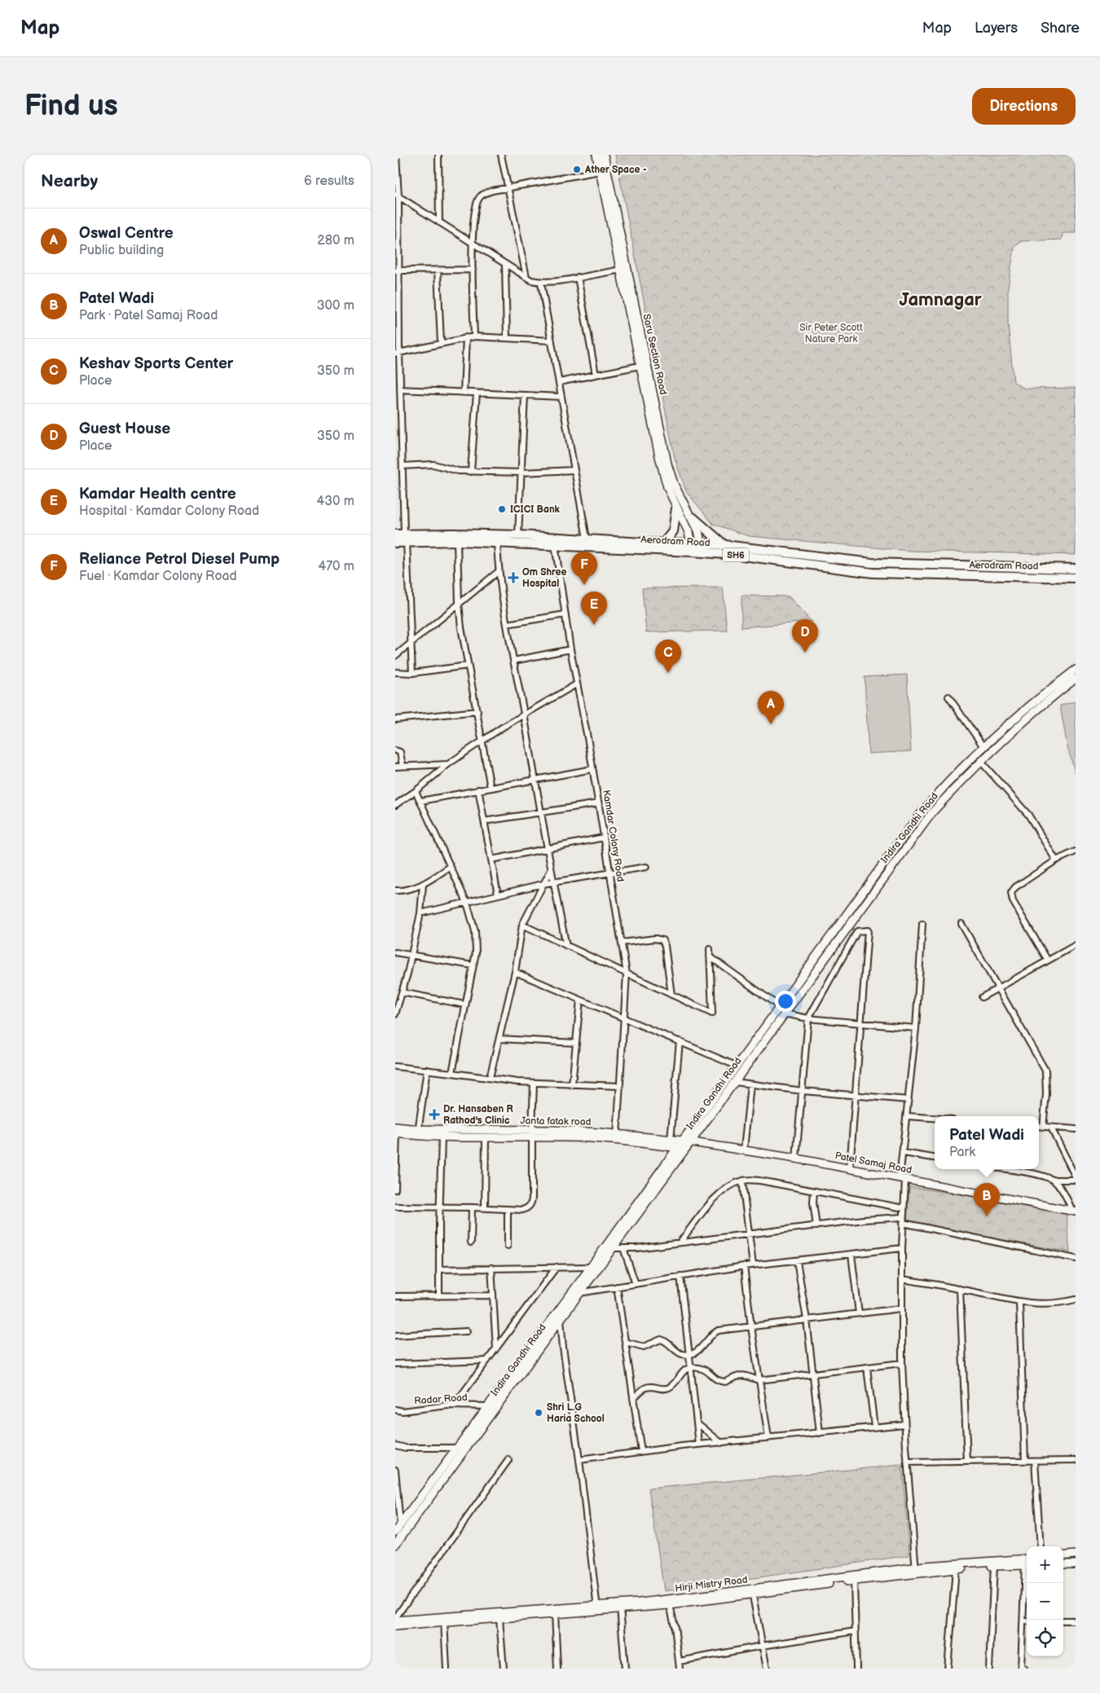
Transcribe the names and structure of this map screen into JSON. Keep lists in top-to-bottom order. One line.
{"streets":{"main road":["Saru Section Road","Aerodram Road","SH6","Indira Gandhi Road","Janta fatak road","Patel Samaj Road","Hirji Mistry Road"],"street":["Kamdar Colony Road","Radar Road"]},"crossings":[["Saru Section Road","Aerodram Road"],["Aerodram Road","Kamdar Colony Road"],["Indira Gandhi Road","Janta fatak road"],["Indira Gandhi Road","Patel Samaj Road"],["Indira Gandhi Road","Radar Road"],["Kamdar Colony Road","Janta fatak road"],["Janta fatak road","Patel Samaj Road"]],"districts":["Jamnagar"],"parks":["Sir Peter Scott Nature Park"],"places":{"other":["Ather Space -","ICICI Bank","Shri L.G Haria School"],"health":["Om Shree Hospital","Dr. Hansaben R Rathod's Clinic"]},"page":{"header":"Map","nav":["Map","Layers","Share"],"buttons":"Directions","title":"Find us","heading":["Nearby","6 results"],"list":[{"mark":"A","name":"Oswal Centre","note":"Public building","value":"280 m"},{"mark":"B","name":"Patel Wadi","note":"Park · Patel Samaj Road","value":"300 m"},{"mark":"C","name":"Keshav Sports Center","note":"Place","value":"350 m"},{"mark":"D","name":"Guest House","note":"Place","value":"350 m"},{"mark":"E","name":"Kamdar Health centre","note":"Hospital · Kamdar Colony Road","value":"430 m"},{"mark":"F","name":"Reliance Petrol Diesel Pump","note":"Fuel · Kamdar Colony Road","value":"470 m"}],"pins":["F","E","D","C","A","B"],"popup":["Patel Wadi","Park"],"map_buttons":["+","−"]}}
